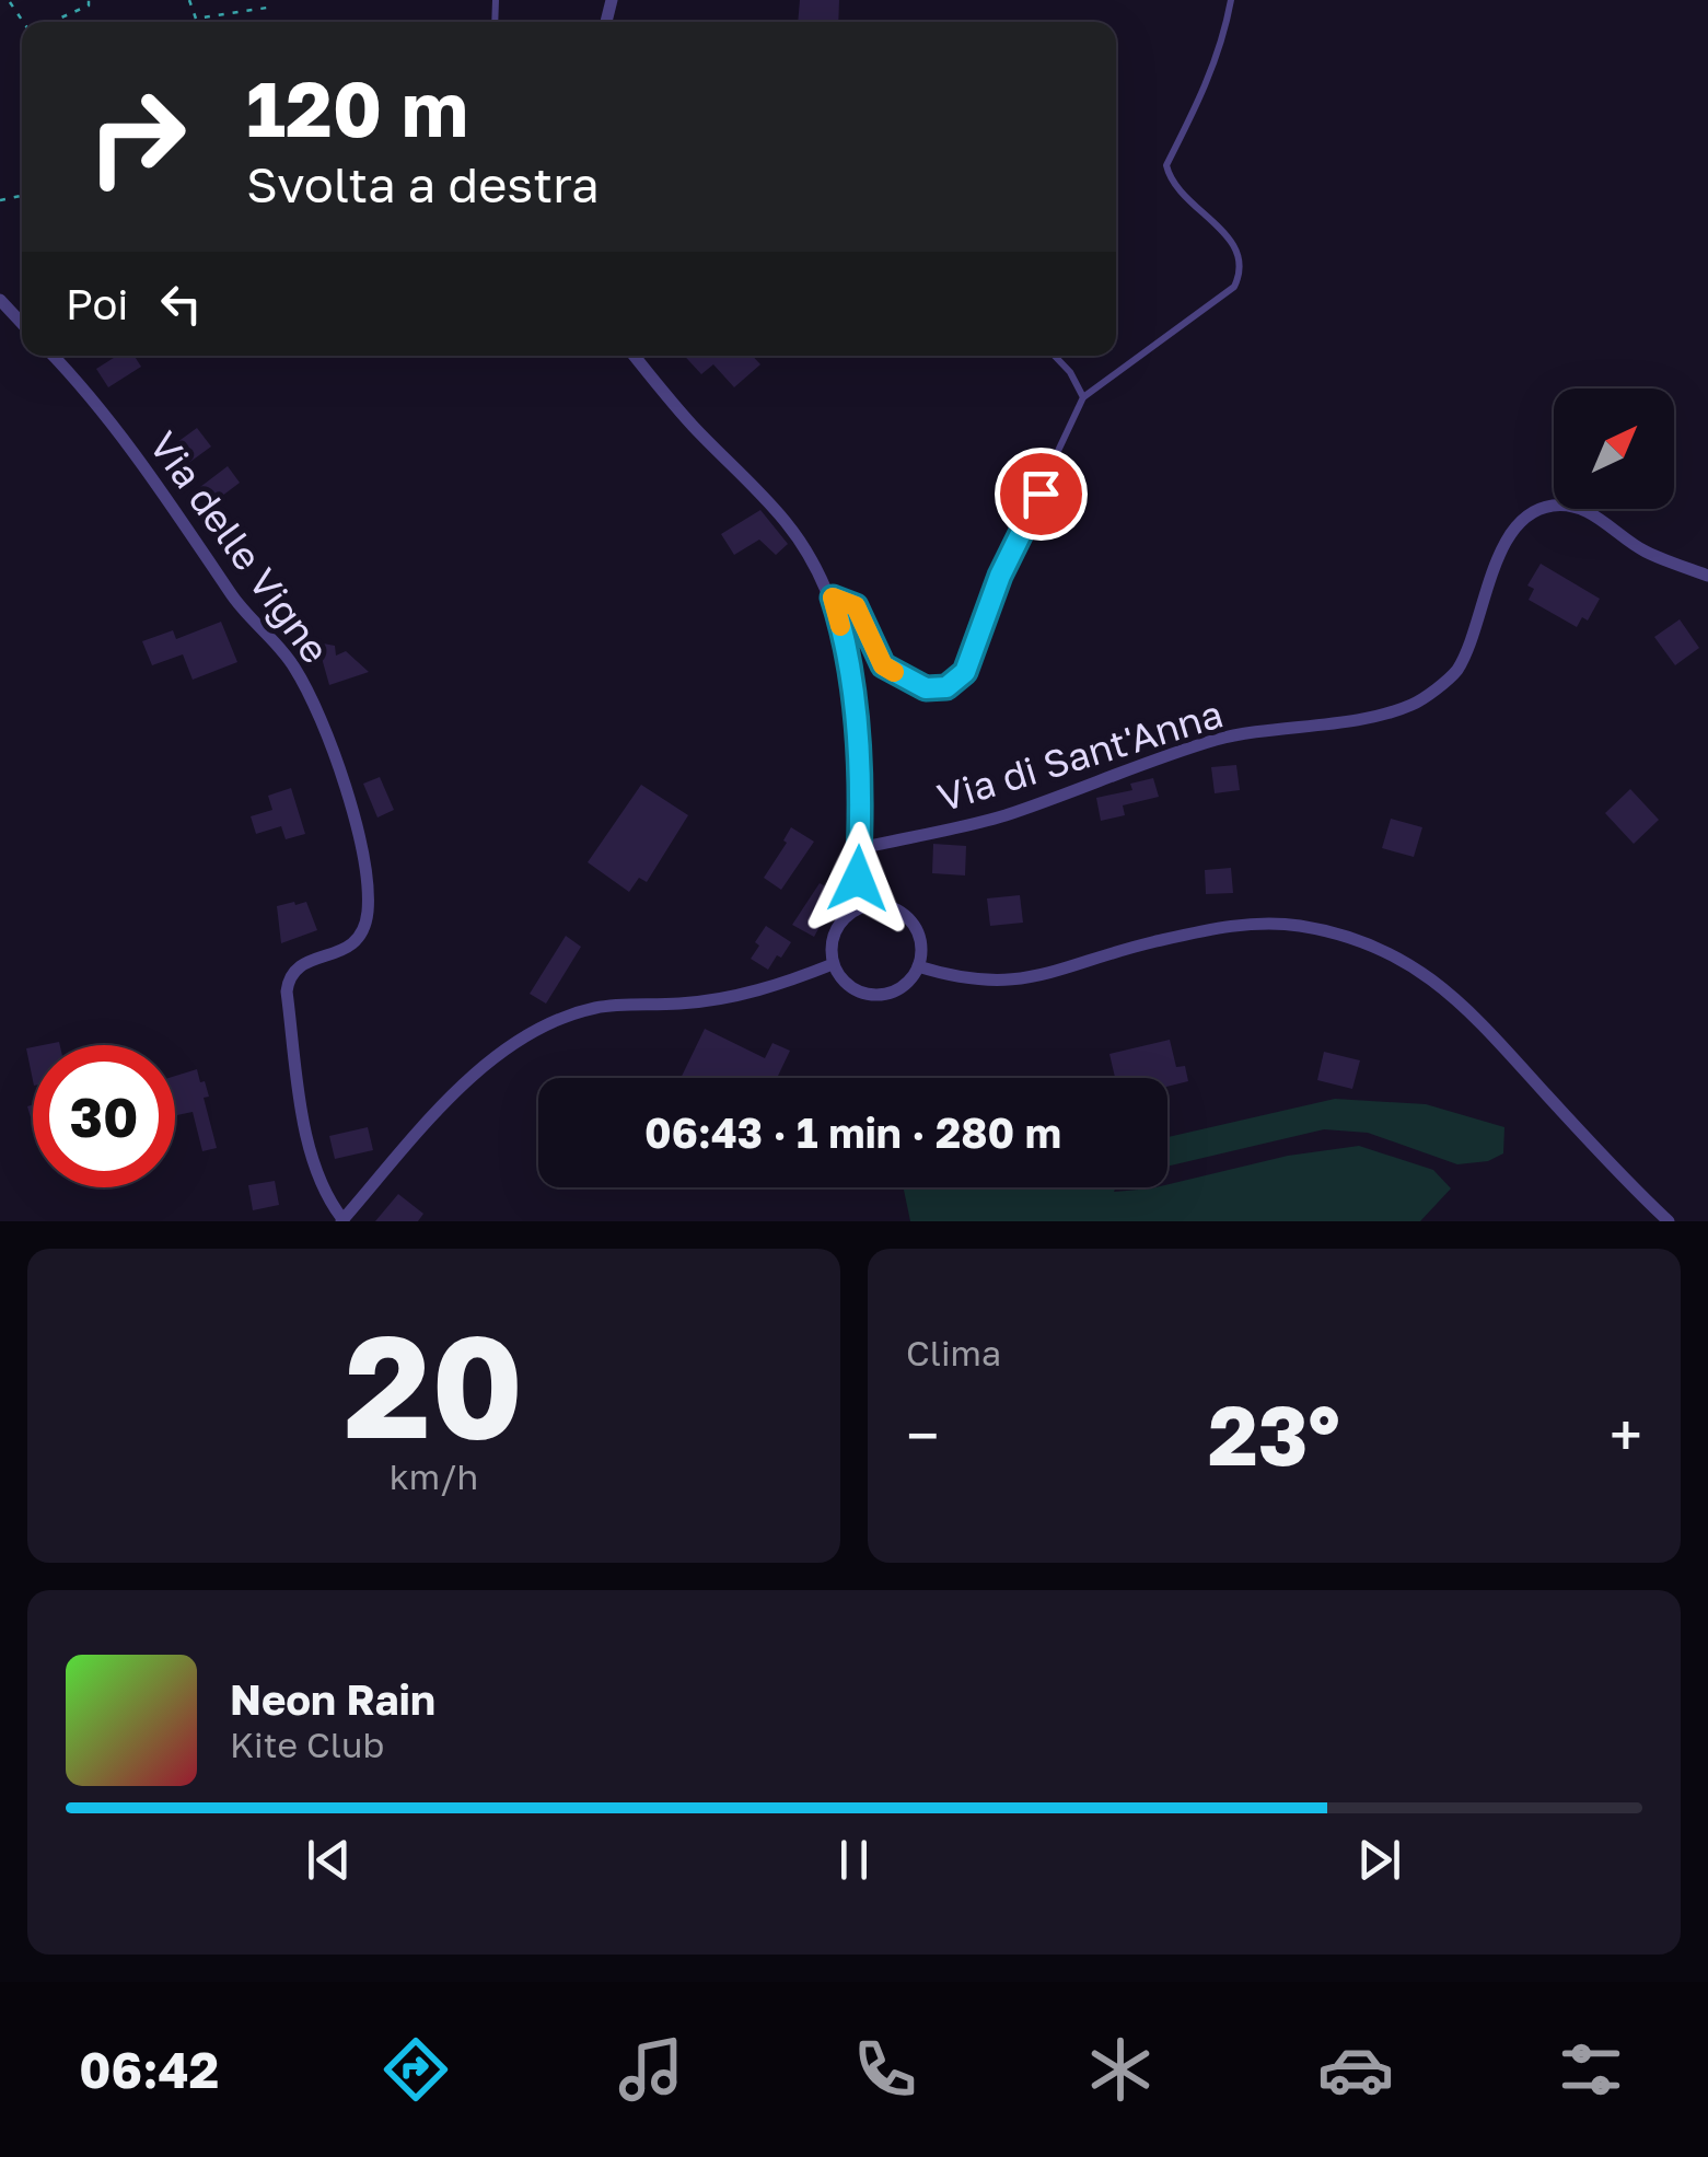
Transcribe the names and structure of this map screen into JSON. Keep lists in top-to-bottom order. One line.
{"streets":{"street":["Via delle Vigne","Via di Sant'Anna"]},"north":"top right","page":{"turn":["120 m","Svolta a destra"],"then":"Poi","limit":"30","trip":"06:43 · 1 min · 280 m","tile":[["20","km/h"],"Clima"],"heat":["−","23°","+"],"song":["Neon Rain","Kite Club"],"tabs":"06:42"}}
